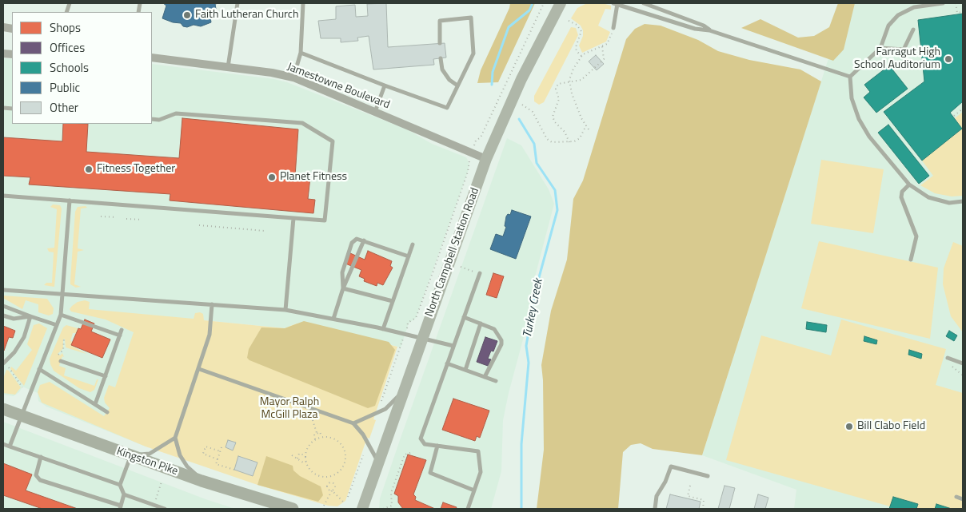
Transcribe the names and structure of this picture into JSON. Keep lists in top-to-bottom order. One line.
{"streets":{"main road":["North Campbell Station Road","Kingston Pike"],"street":["Jamestowne Boulevard"]},"crossings":[["Jamestowne Boulevard","North Campbell Station Road"]],"water":["Turkey Creek"],"parks":["Mayor Ralph McGill Plaza"],"places":["Faith Lutheran Church","Farragut High School Auditorium","Fitness Together","Planet Fitness","Bill Clabo Field"],"legend":["Shops","Offices","Schools","Public","Other"]}
